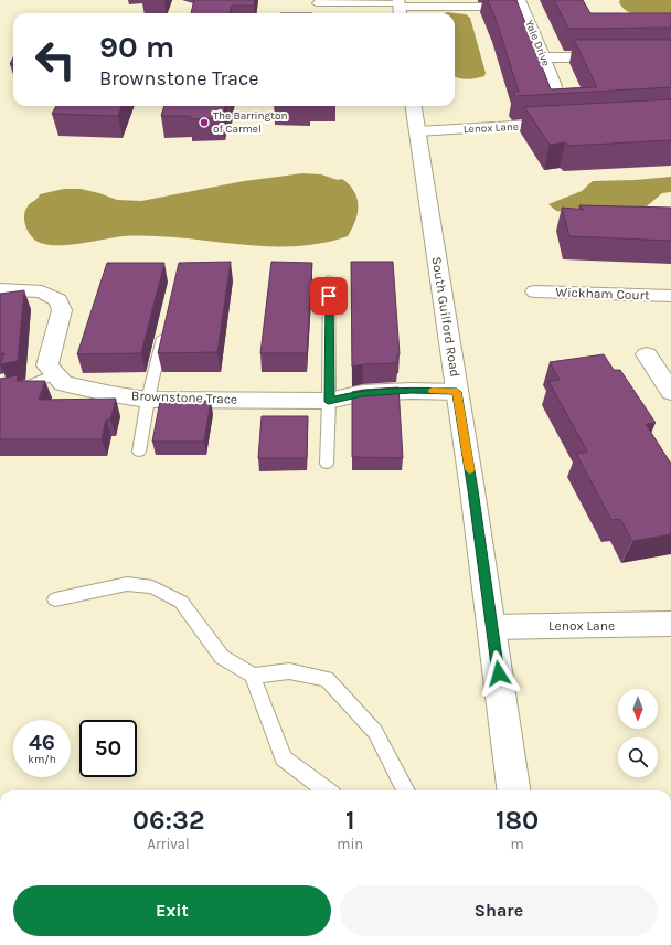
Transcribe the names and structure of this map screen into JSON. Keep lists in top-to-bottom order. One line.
{"streets":{"street":["Yale Drive","Lenox Lane","Wickham Court","South Guilford Road","Brownstone Trace"]},"crossings":[["Lenox Lane","South Guilford Road"],["South Guilford Road","Brownstone Trace"]],"places":["The Barrington of Carmel"],"north":"bottom","page":{"turn":["90 m","Brownstone Trace"],"speed":"46 km/h","limit":"50","eta":["06:32","Arrival","1","min","180","m"],"buttons":["Exit","Share"]}}
